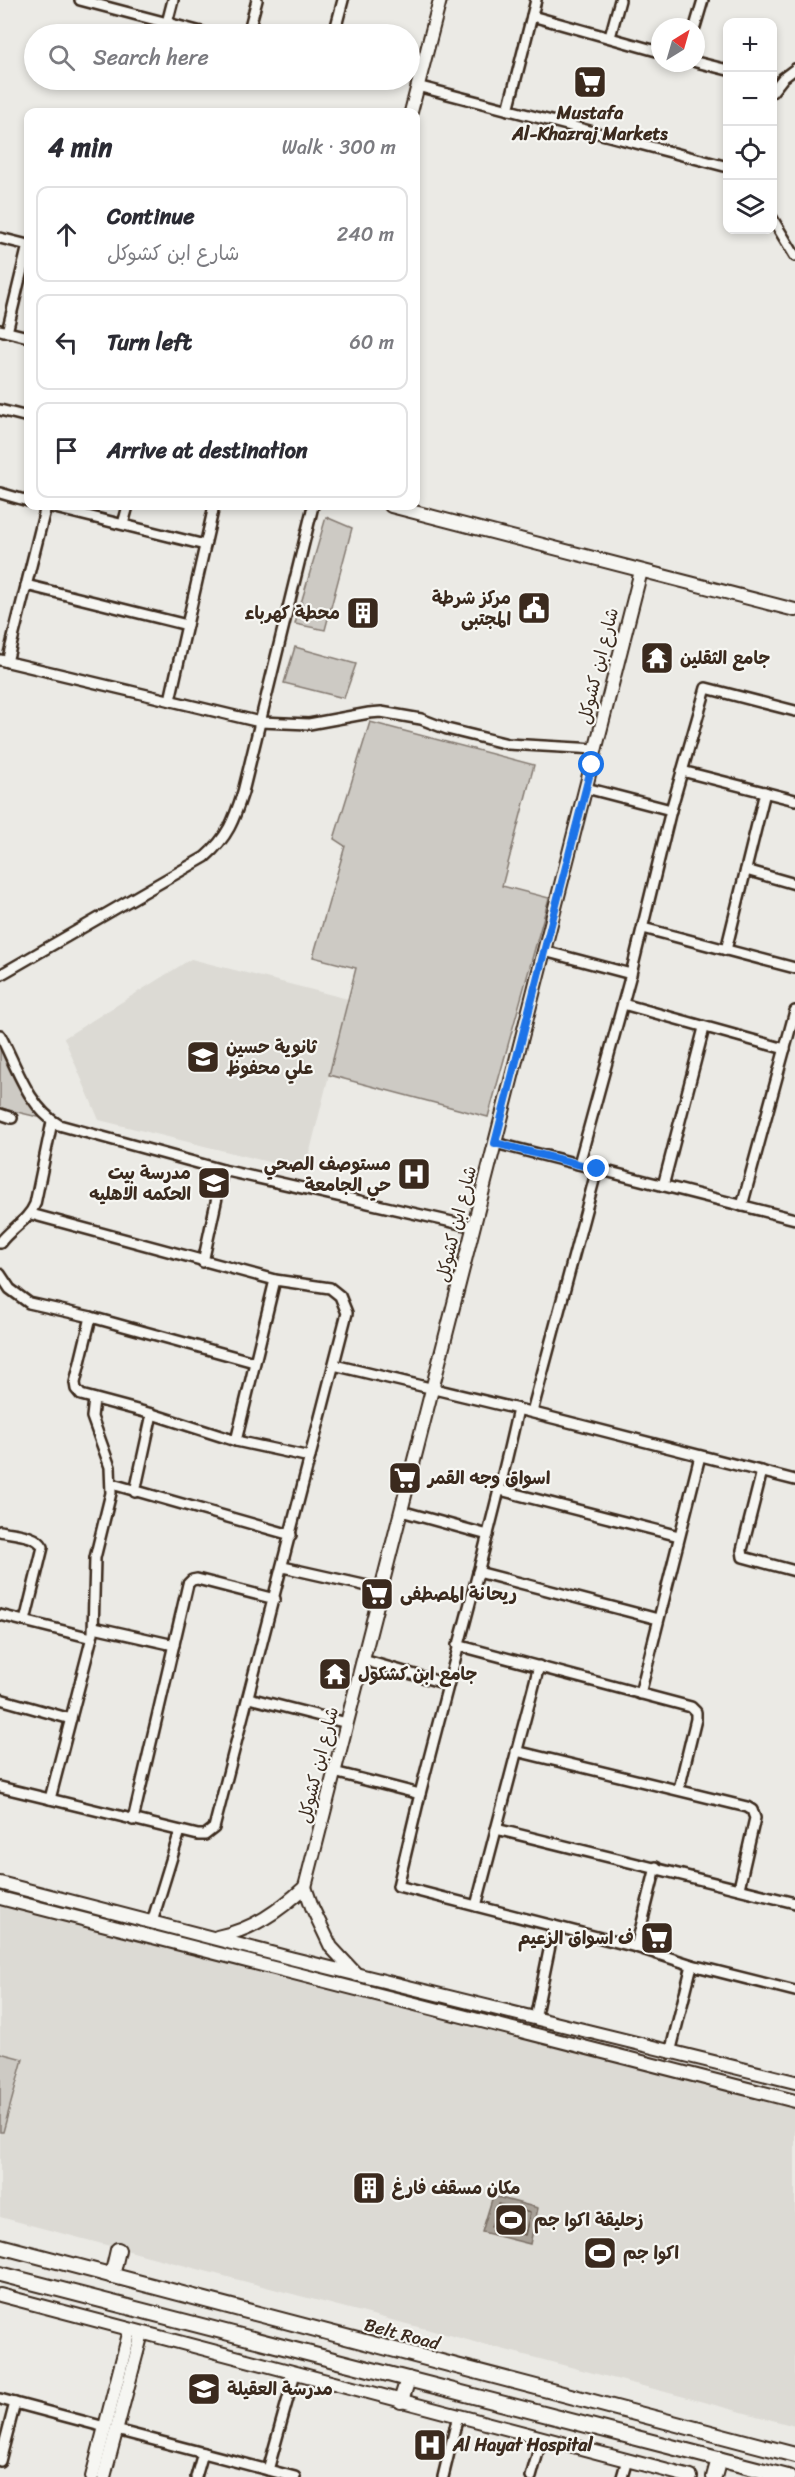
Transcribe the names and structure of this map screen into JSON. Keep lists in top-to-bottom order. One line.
{"streets":{"main road":["Belt Road"],"street":["شارع ابن كشوكل"]},"places":{"supermarket":["Mustafa Al-Khazraj Markets","اسواق وجه القمر","ريحانة المصطفى","ف اسواق الزعيم"],"public building":["مركز شرطة المجتبى"],"building":["محطة كهرباء","مكان مسقف فارغ"],"temple":["جامع الثقلين","جامع ابن كشكول"],"school or university":["ثانوية حسين علي محفوظ","مدرسة بيت الحكمه الاهليه","مدرسة العقيلة"],"hospital":["مستوصف الصحي حي الجامعة","Al Hayat Hospital"],"sports":["زحليقة اكوا جم","اكوا جم"]},"north":"top right","page":{"map_buttons":["+","−"],"search":"Search here","heading":["4 min","Walk · 300 m"],"list":[["Continue","شارع ابن كشوكل","240 m"],["Turn left","60 m"],"Arrive at destination"]}}
